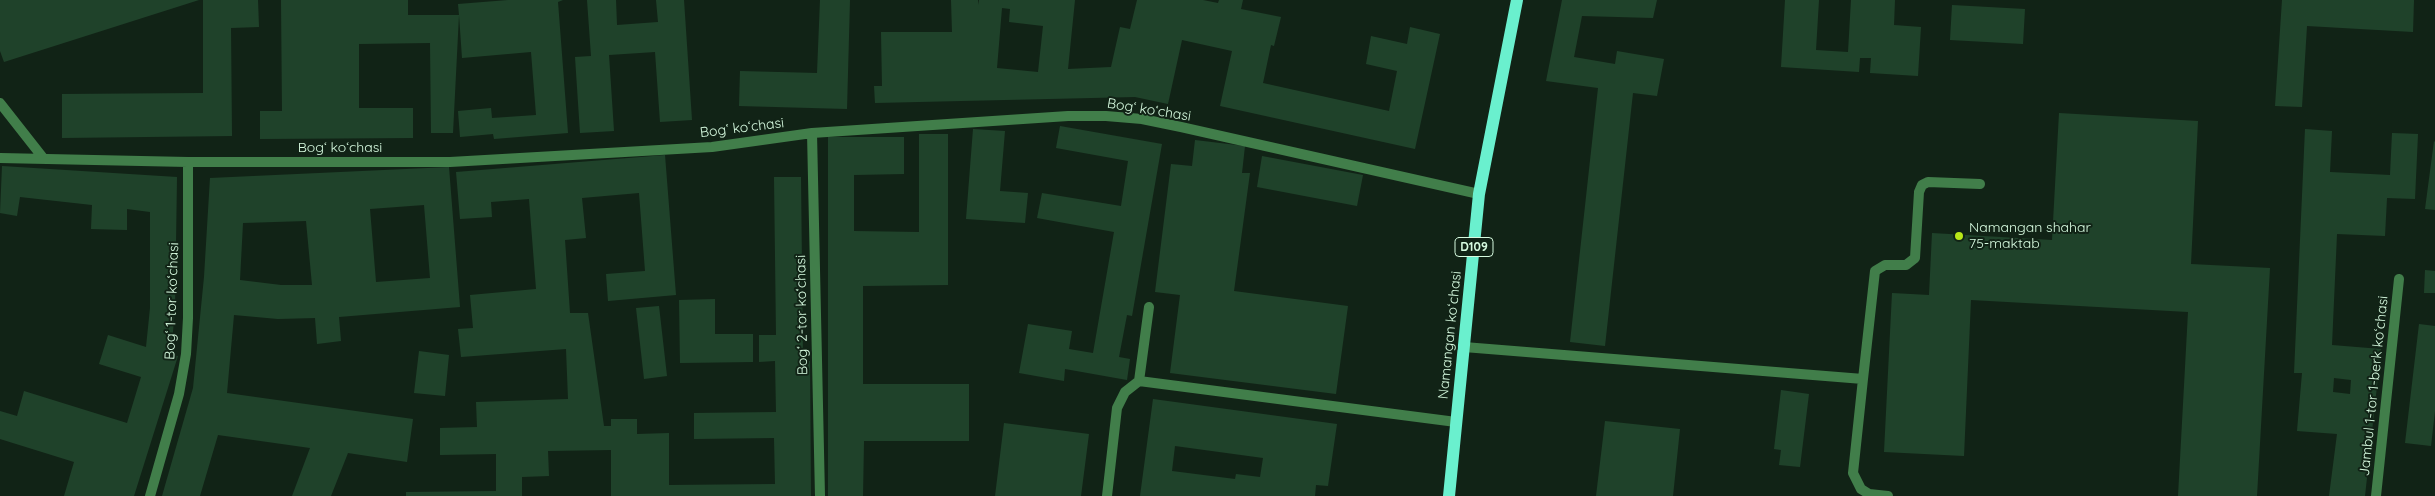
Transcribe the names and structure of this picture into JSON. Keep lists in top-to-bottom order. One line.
{"streets":{"main road":["D109","Namangan koʻchasi"],"street":["Bogʻ koʻchasi","Bogʻ 1-tor koʻchasi","Bogʻ 2-tor koʻchasi","Jambul 1-tor 1-berk koʻchasi"]},"crossings":[["Bogʻ koʻchasi","Bogʻ 1-tor koʻchasi"],["Bogʻ koʻchasi","Bogʻ 2-tor koʻchasi"],["Bogʻ koʻchasi","Namangan koʻchasi"]],"places":["Namangan shahar 75-maktab"]}
